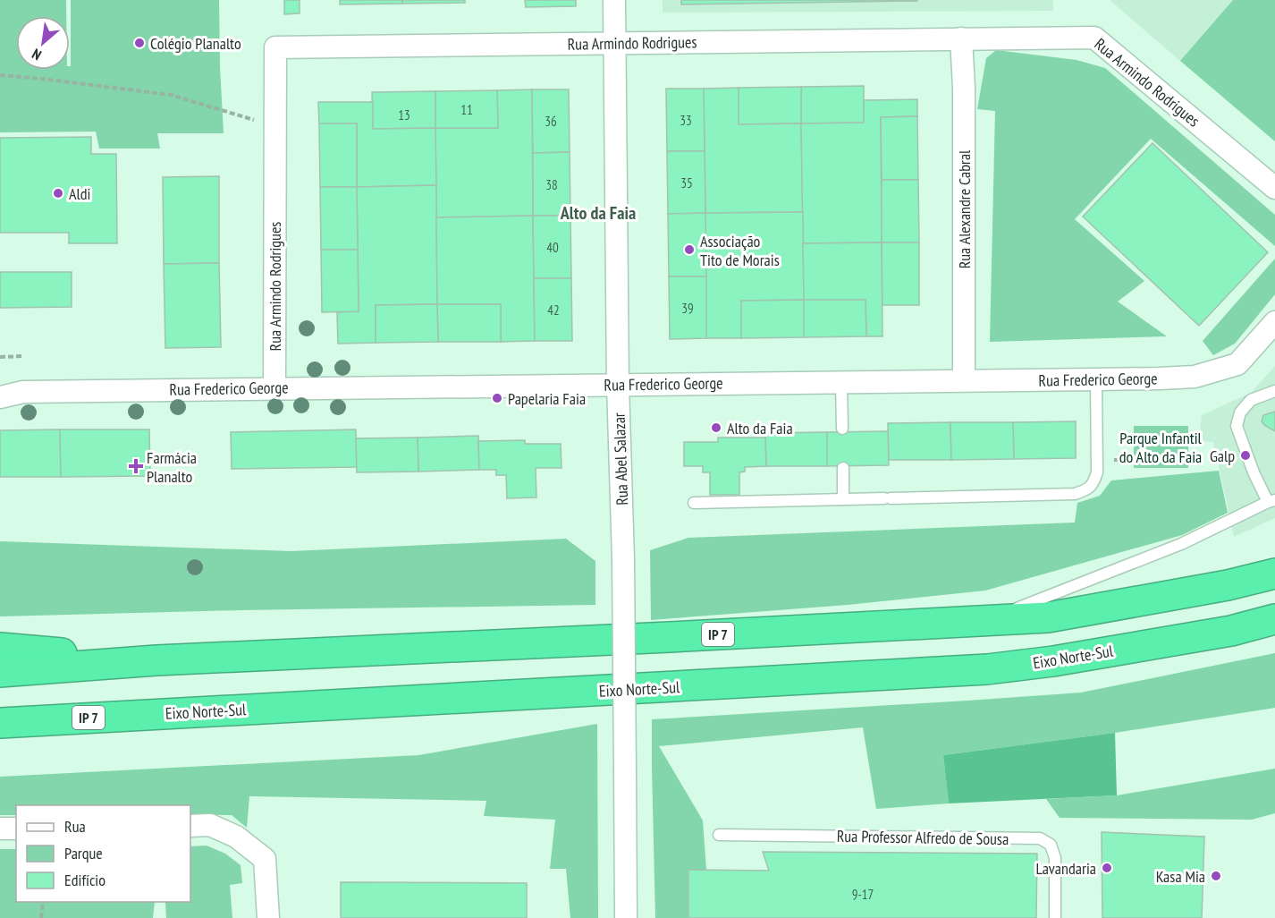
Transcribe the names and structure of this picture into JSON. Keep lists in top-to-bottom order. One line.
{"streets":{"highway":["IP 7","Eixo Norte-Sul"],"street":["Rua Armindo Rodrigues","Rua Alexandre Cabral","Rua Frederico George","Rua Abel Salazar"],"lane":["Rua Professor Alfredo de Sousa"]},"crossings":[["Rua Armindo Rodrigues","Rua Alexandre Cabral"],["Rua Armindo Rodrigues","Rua Frederico George"],["Rua Armindo Rodrigues","Rua Abel Salazar"],["Rua Alexandre Cabral","Rua Frederico George"],["Rua Frederico George","Rua Abel Salazar"]],"districts":["Alto da Faia"],"parks":["Parque Infantil do Alto da Faia"],"places":{"other":["Colégio Planalto","Aldi","Associação Tito de Morais","Papelaria Faia","Alto da Faia","Galp","Lavandaria","Kasa Mia"],"health":["Farmácia Planalto"]},"house_numbers":["11","13","33","36","35","38","40","39","42","9-17"],"legend":["Rua","Parque","Edifício"],"north":"bottom left"}
